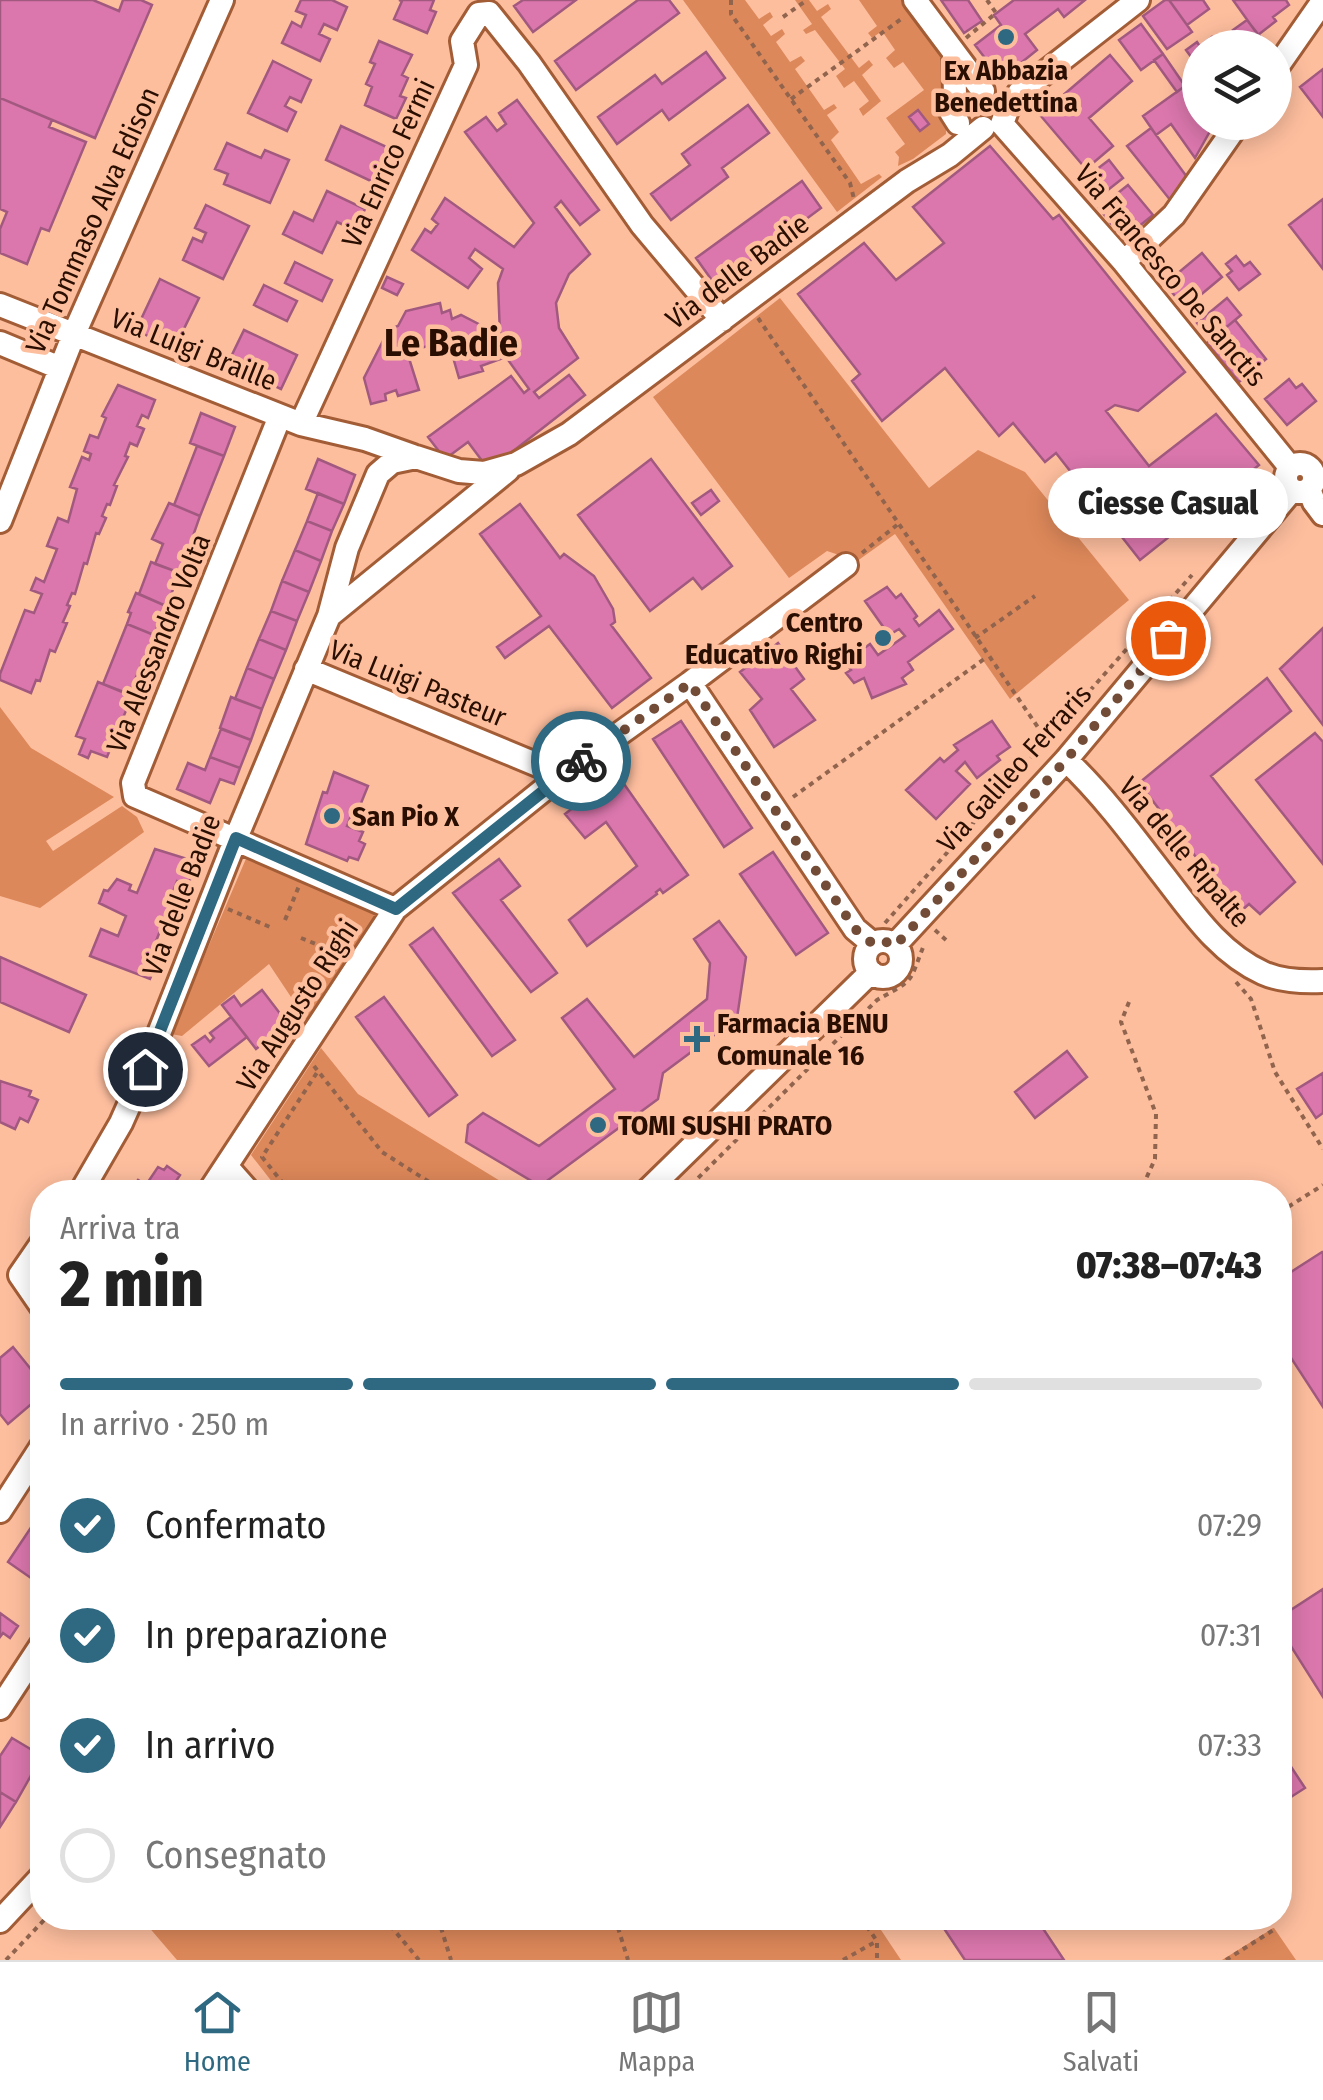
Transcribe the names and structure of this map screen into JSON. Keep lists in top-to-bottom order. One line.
{"streets":{"street":["Via Enrico Fermi","Via Tommaso Alva Edison","Via delle Badie","Via Francesco De Sanctis","Via Luigi Braille","Via Alessandro Volta","Via Luigi Pasteur","Via Galileo Ferraris","Via delle Ripalte","Via Augusto Righi"]},"crossings":[["Via Enrico Fermi","Via delle Badie"],["Via Enrico Fermi","Via Luigi Braille"],["Via Enrico Fermi","Via Alessandro Volta"],["Via Tommaso Alva Edison","Via Luigi Braille"],["Via delle Badie","Via Francesco De Sanctis"],["Via delle Badie","Via Luigi Braille"],["Via delle Badie","Via Alessandro Volta"],["Via delle Badie","Via Luigi Pasteur"],["Via Francesco De Sanctis","Via Galileo Ferraris"],["Via Luigi Braille","Via Alessandro Volta"],["Via Alessandro Volta","Via Augusto Righi"],["Via Luigi Pasteur","Via Augusto Righi"],["Via Galileo Ferraris","Via delle Ripalte"]],"districts":["Le Badie"],"places":{"other":["Ex Abbazia Benedettina","Centro Educativo Righi","Ciesse Casual","San Pio X","TOMI SUSHI PRATO"],"health":["Farmacia BENU Comunale 16"]},"page":{"bubble":"Ciesse Casual","heading":["2 min","Arriva tra","07:38–07:43"],"bar":"In arrivo · 250 m","list":[["Confermato","07:29"],["In preparazione","07:31"],["In arrivo","07:33"],"Consegnato"],"tabs":["Home","Mappa","Salvati"]}}
